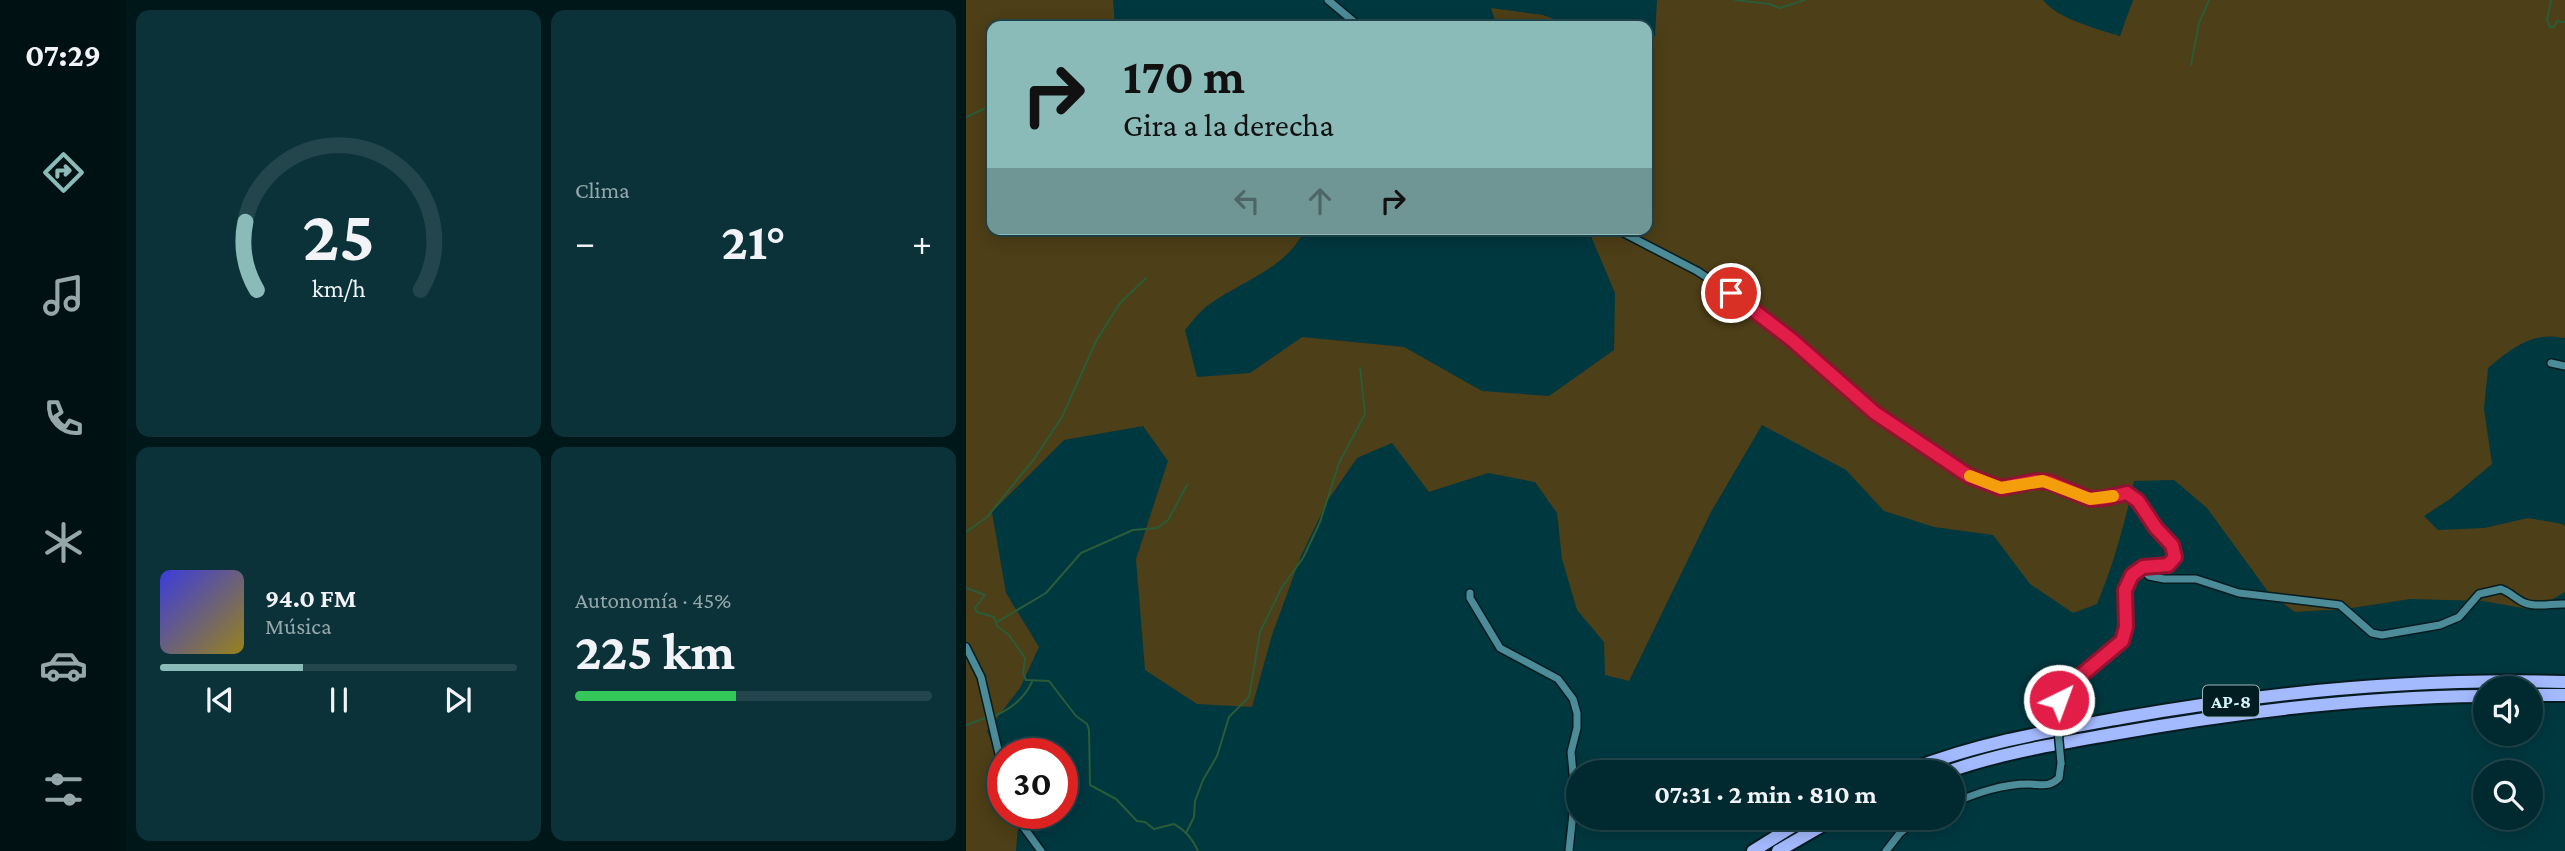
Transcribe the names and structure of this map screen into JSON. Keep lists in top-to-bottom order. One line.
{"streets":{"highway":["AP-8"]},"page":{"tabs":"07:29","tile":["Clima",["Autonomía · 45%","225 km"]],"turn":["170 m","Gira a la derecha"],"heat":["−","21°","+"],"song":["94.0 FM","Música"],"limit":"30","trip":"07:31 · 2 min · 810 m","gauge":["25","km/h"]}}
